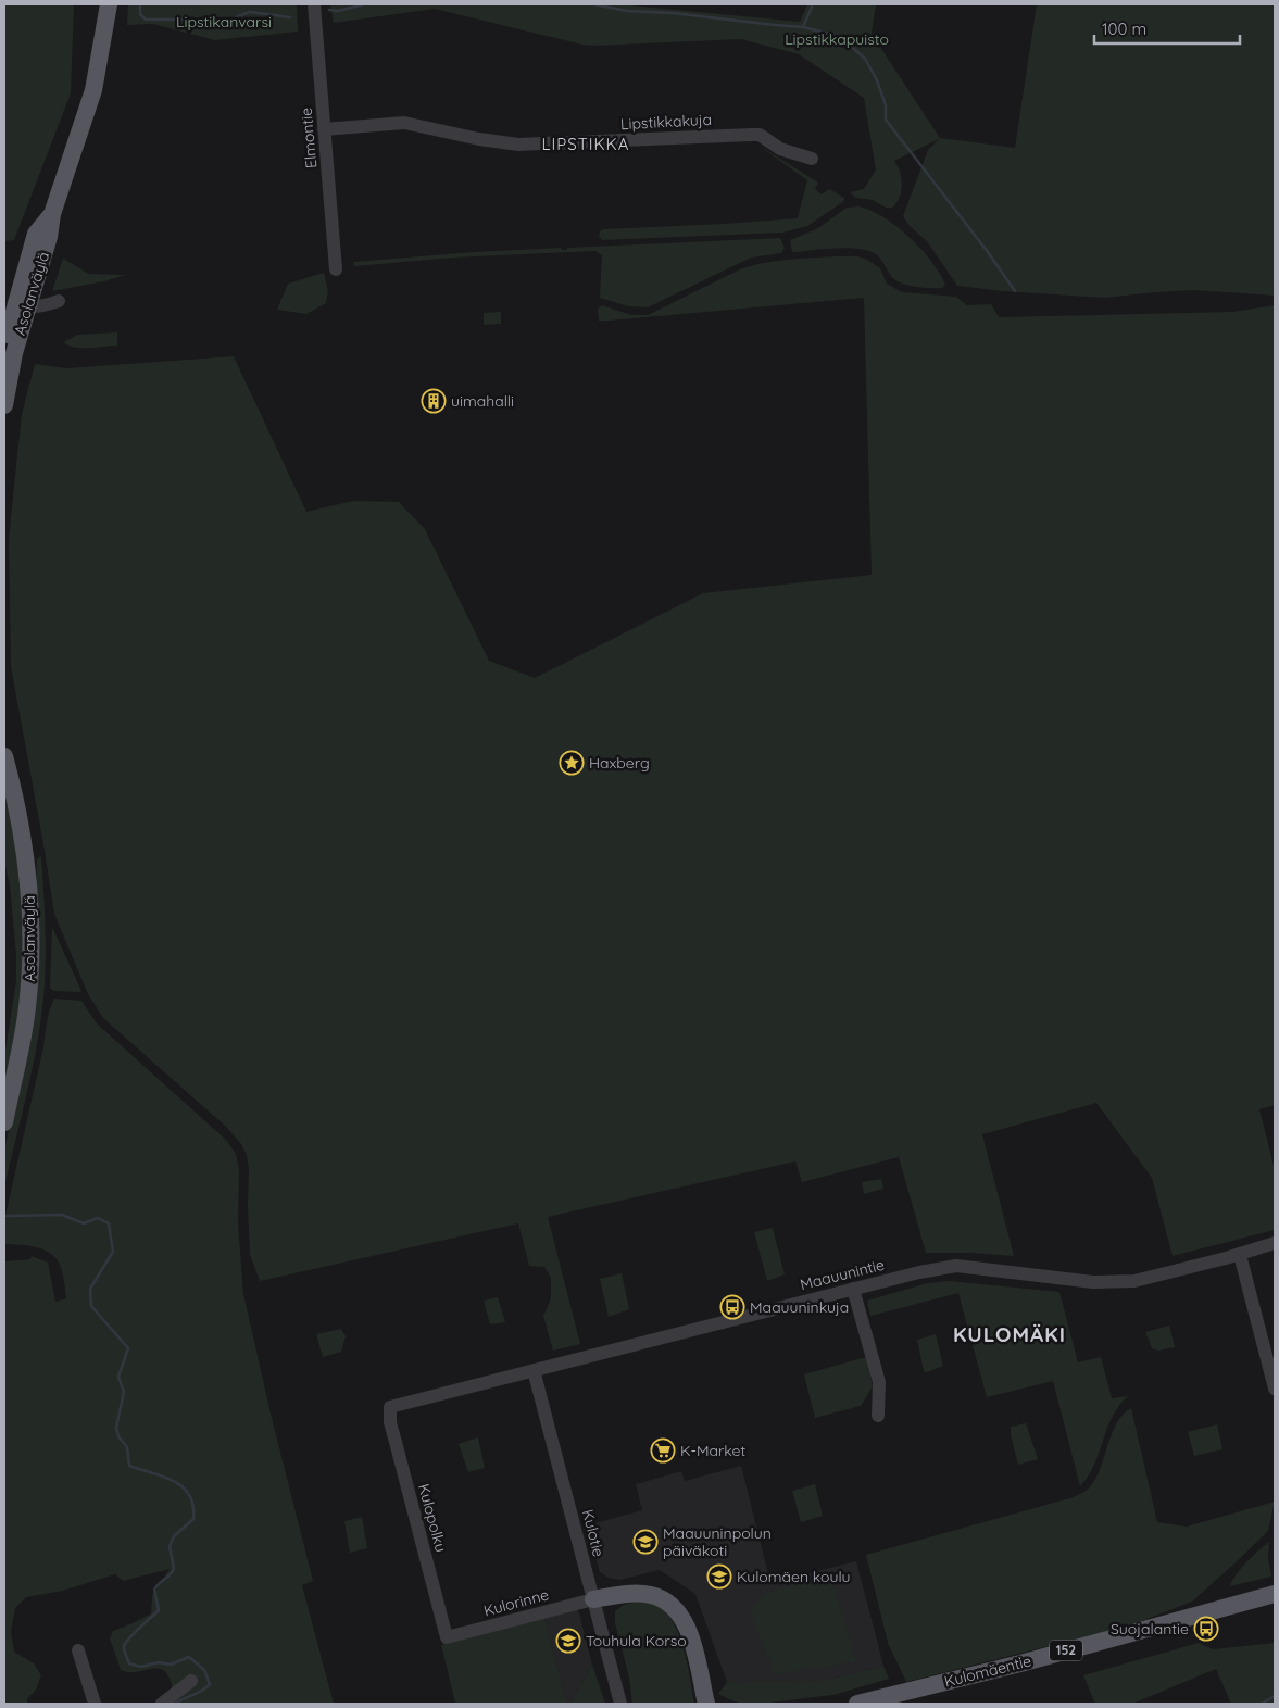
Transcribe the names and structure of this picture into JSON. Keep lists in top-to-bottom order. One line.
{"streets":{"main road":["Asolanväylä","152","Kulomäentie"],"street":["Lipstikkakuja","Elmontie","Maauunintie","Kulopolku","Kulotie","Kulorinne"]},"crossings":[["Lipstikkakuja","Elmontie"],["Maauunintie","Kulopolku"],["Maauunintie","Kulotie"],["Kulopolku","Kulorinne"],["Kulotie","Kulorinne"]],"districts":["LIPSTIKKA","KULOMÄKI"],"parks":["Lipstikanvarsi","Lipstikkapuisto"],"places":{"building":["uimahalli"],"place":["Haxberg"],"bus stop":["Maauuninkuja","Suojalantie"],"supermarket":["K-Market"],"school or university":["Maauuninpolun päiväkoti","Kulomäen koulu","Touhula Korso"]},"scale_bar":"100 m"}
